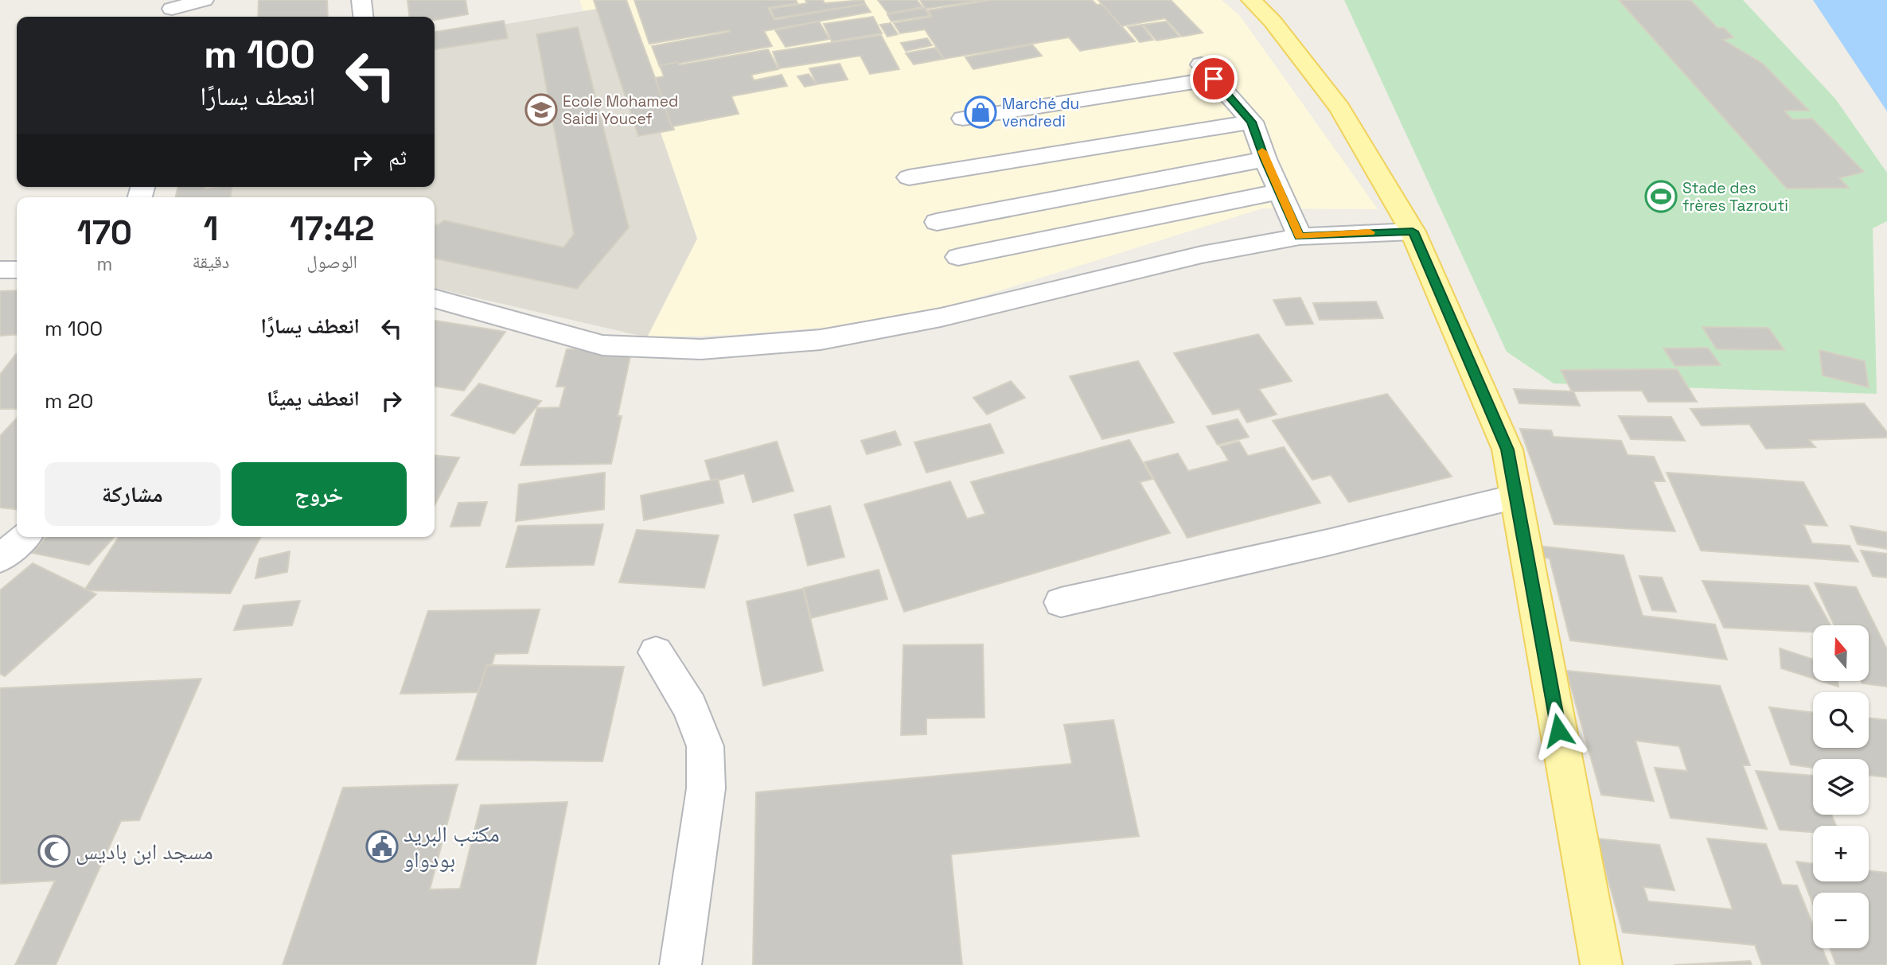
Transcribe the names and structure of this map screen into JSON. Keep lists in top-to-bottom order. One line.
{"places":{"school or university":["Ecole Mohamed Saidi Youcef"],"shop":["Marché du vendredi"],"sports":["Stade des frères Tazrouti"],"public building":["مكتب البريد بودواو"],"mosque":["مسجد ابن باديس"]},"north":"top","page":{"turn":["100 m","انعطف يسارًا"],"then":"ثم","eta":["17:42","الوصول","1","دقيقة","170","m"],"list":[{"name":"انعطف يسارًا","value":"100 m"},{"name":"انعطف يمينًا","value":"20 m"}],"buttons":["خروج","مشاركة"],"map_buttons":["+","−"]}}
